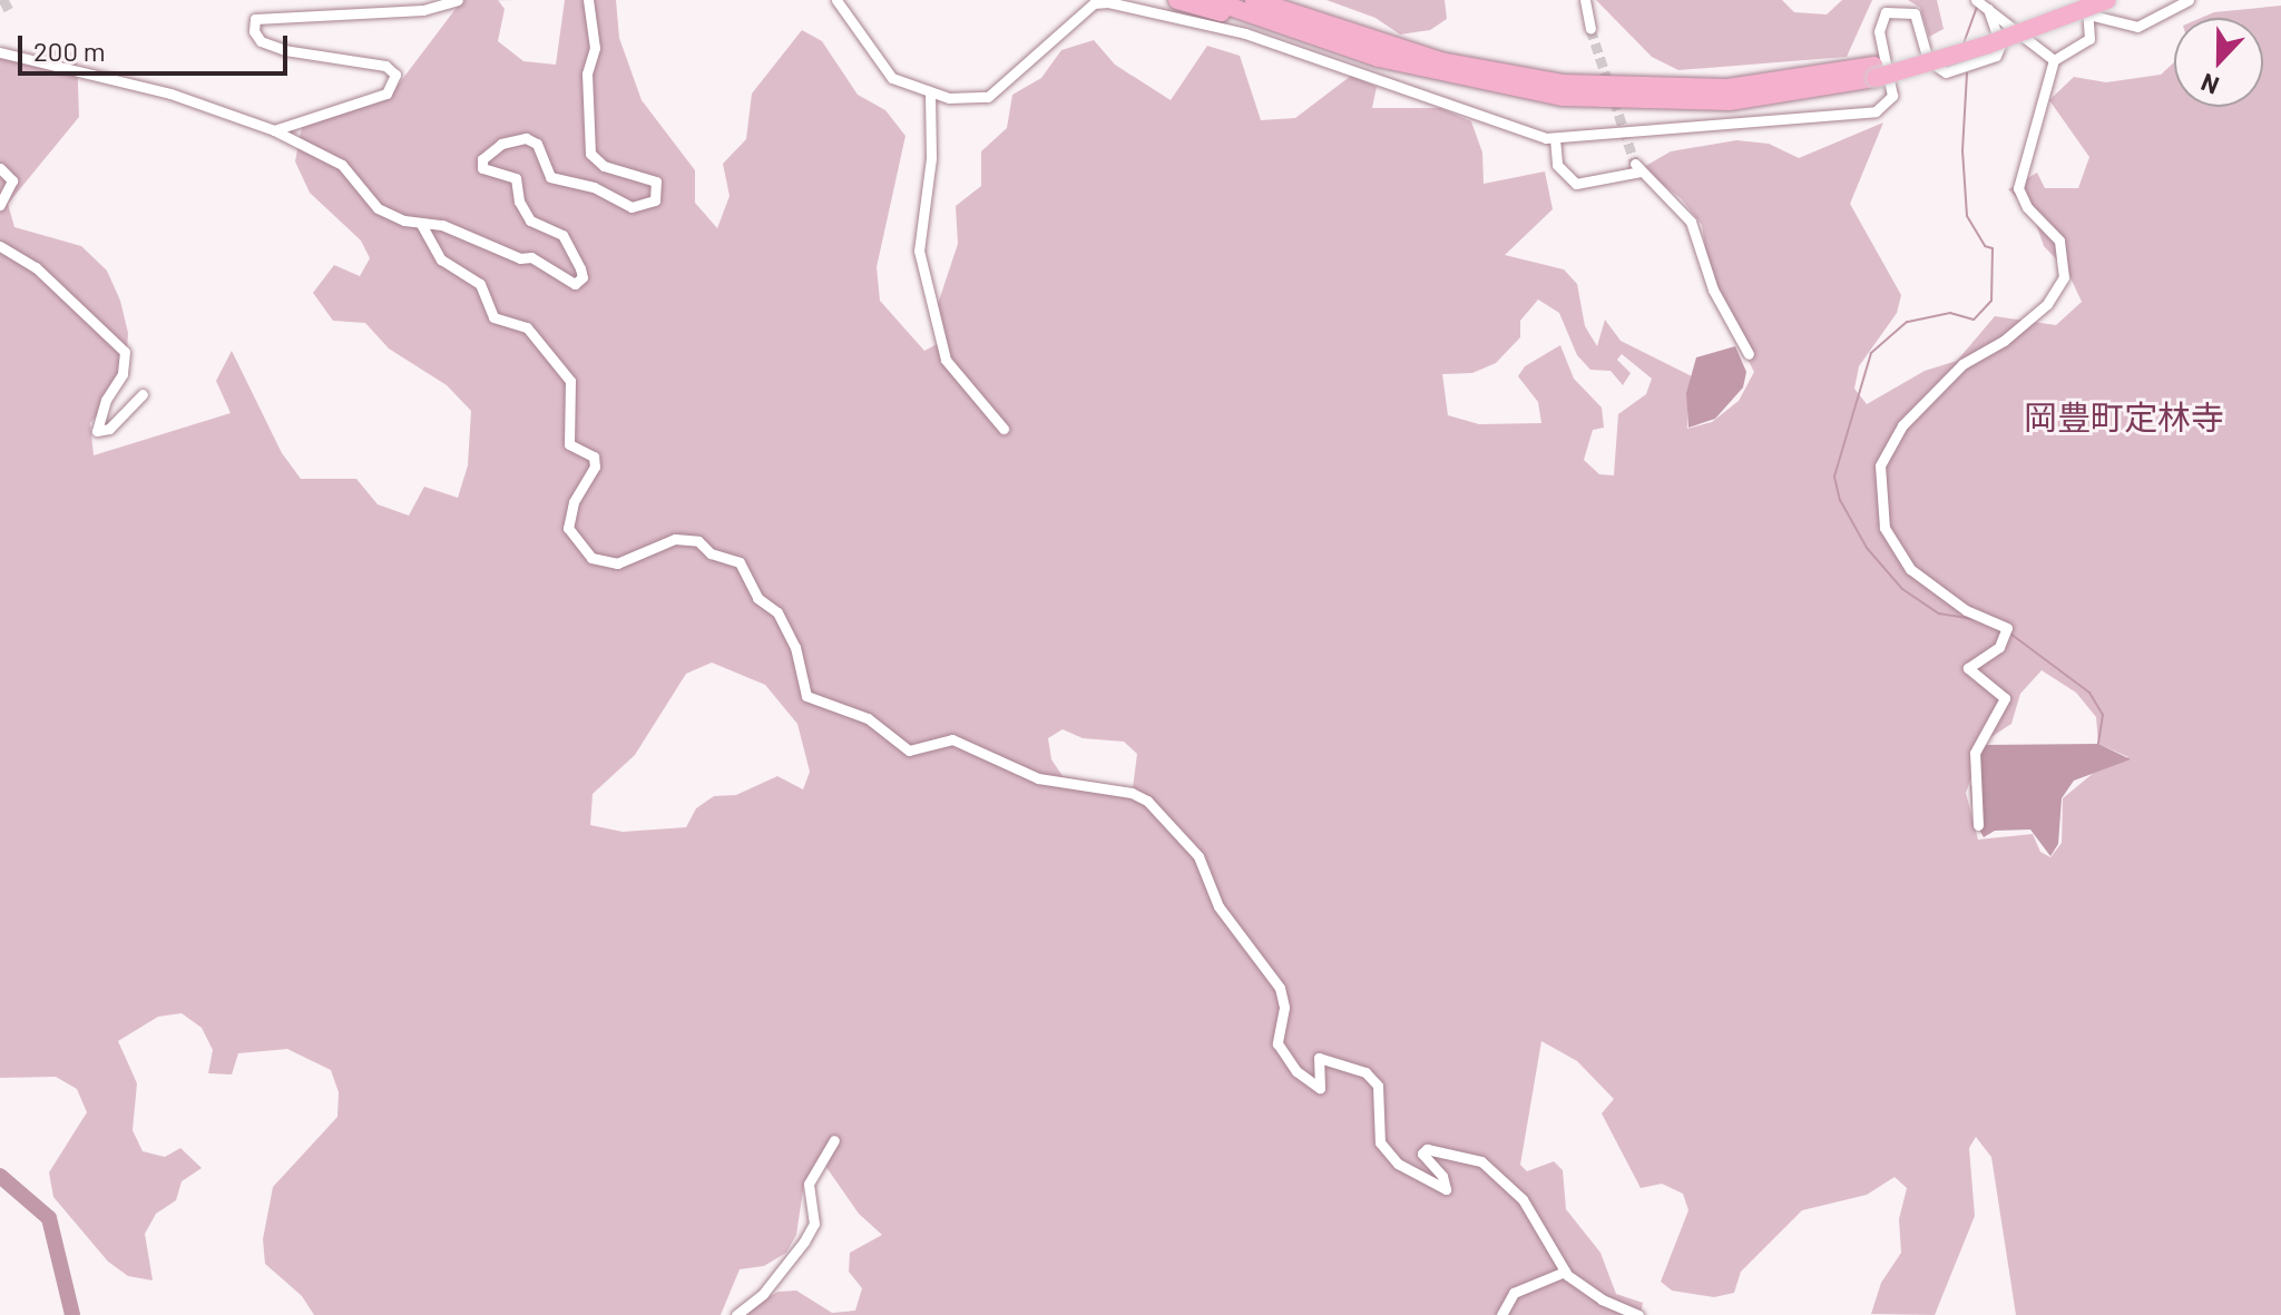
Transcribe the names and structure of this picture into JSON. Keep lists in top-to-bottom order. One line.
{"districts":["岡豊町定林寺"],"scale_bar":"200 m","north":"bottom"}
